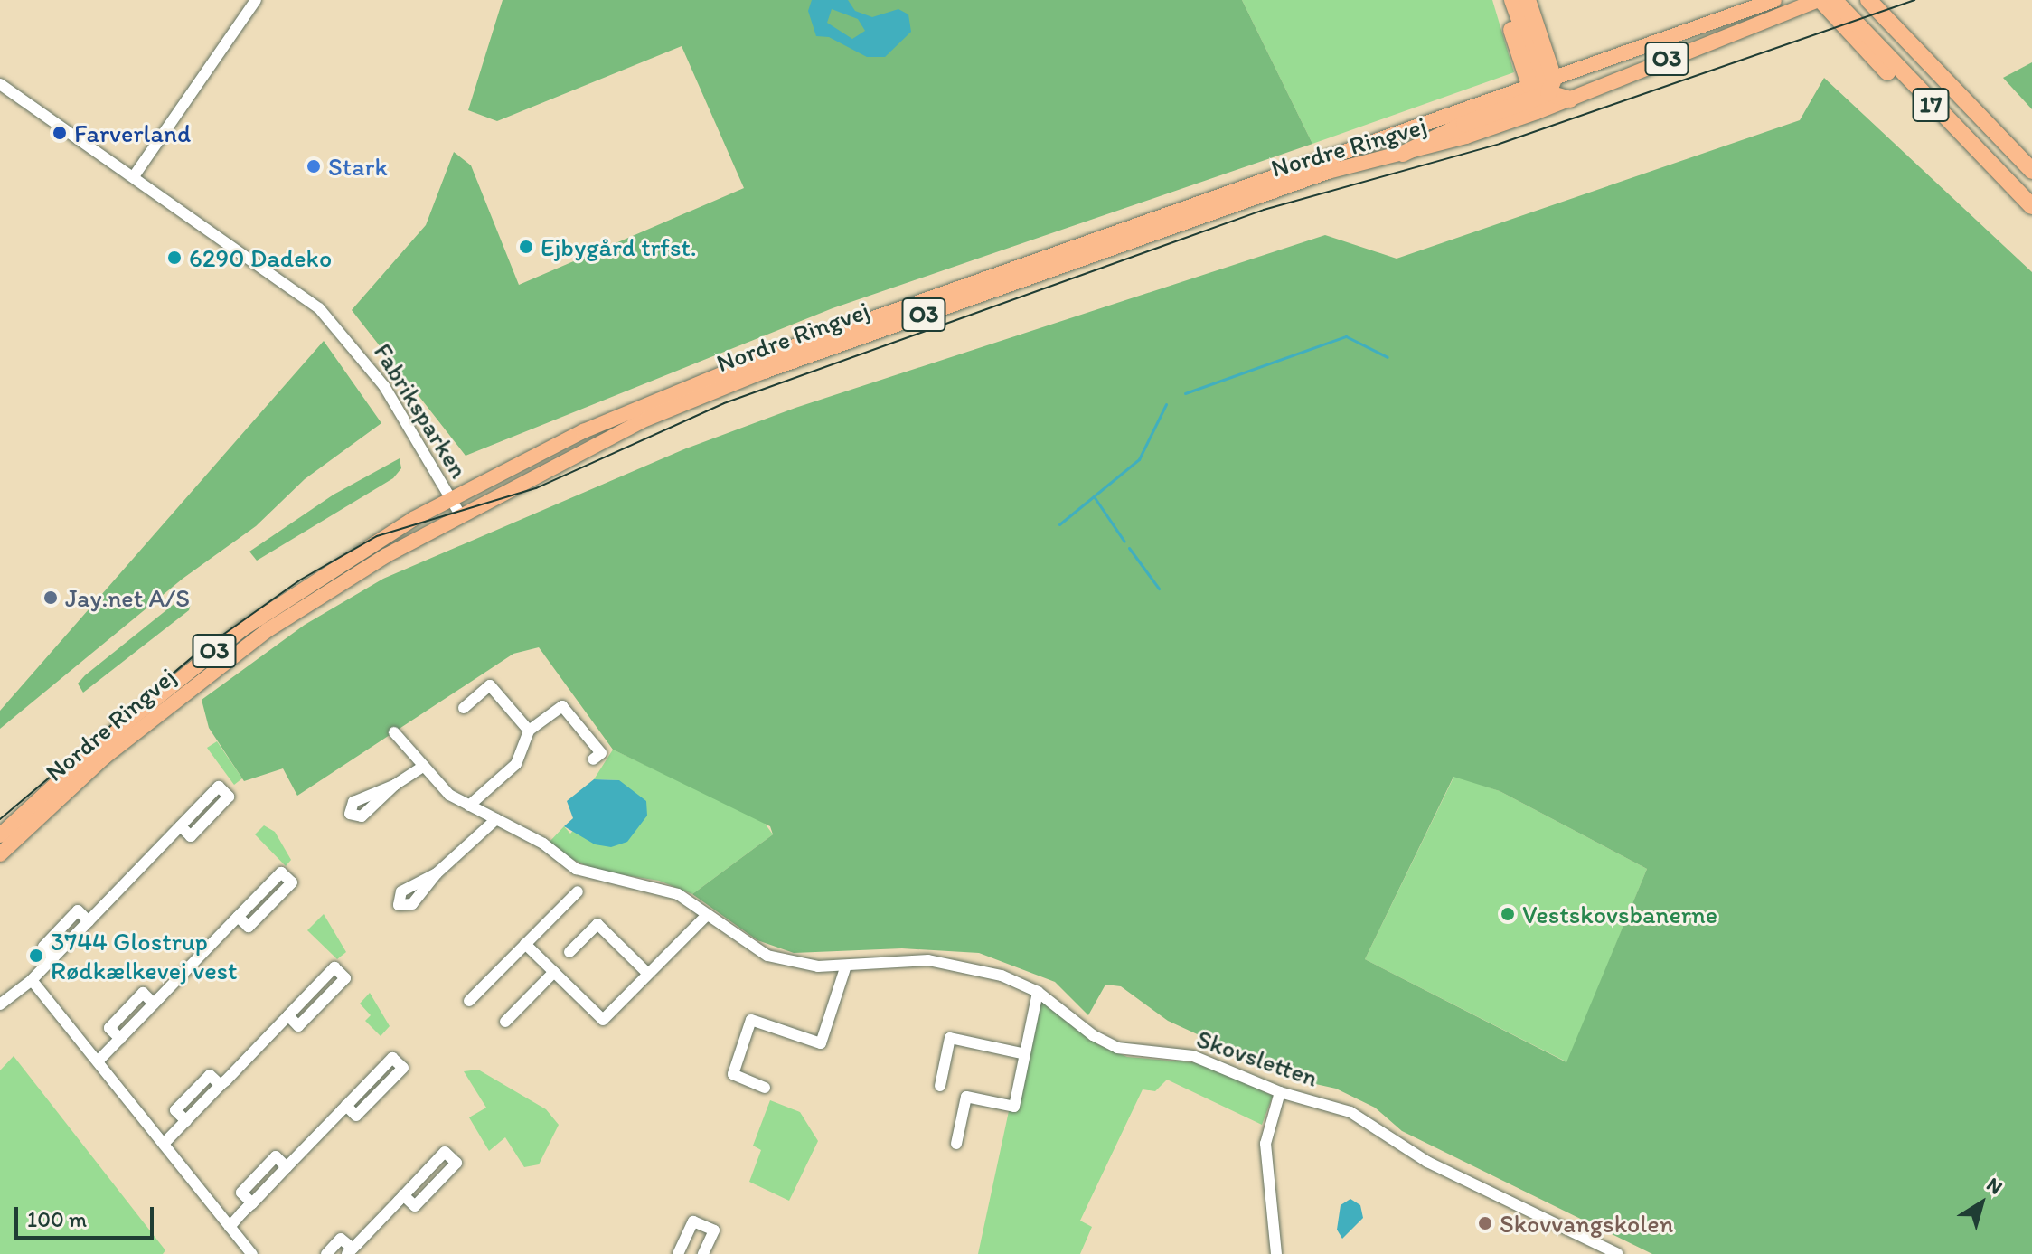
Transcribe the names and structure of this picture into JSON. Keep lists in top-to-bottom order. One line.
{"streets":{"highway":["17"],"main road":["O3","Nordre Ringvej"],"street":["Fabriksparken","Skovsletten"]},"crossings":[["Nordre Ringvej","Fabriksparken"]],"places":["Farverland","Stark","Ejbygård trfst.","6290 Dadeko","Jay.net A/S","Vestskovsbanerne","3744 Glostrup Rødkælkevej vest","Skovvangskolen"],"scale_bar":"100 m","north":"top right"}
